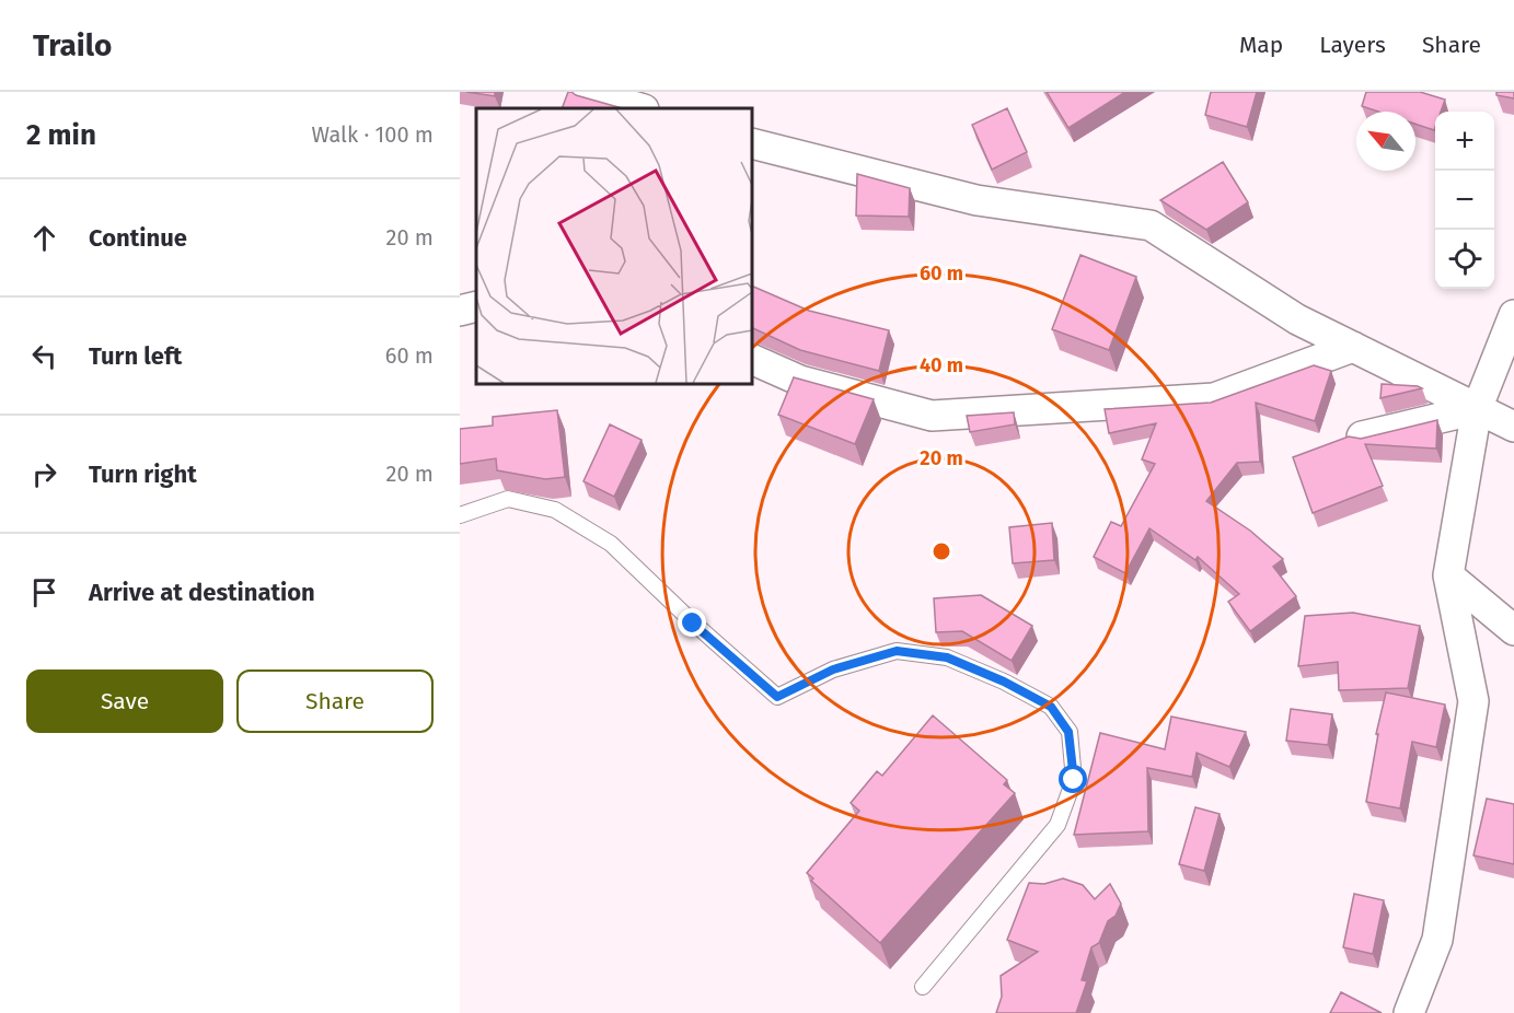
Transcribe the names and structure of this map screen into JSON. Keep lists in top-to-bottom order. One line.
{"north":"top left","page":{"header":"Trailo","nav":["Map","Layers","Share"],"heading":["2 min","Walk · 100 m"],"map_buttons":["+","−"],"list":[["Continue","20 m"],["Turn left","60 m"],["Turn right","20 m"],"Arrive at destination"],"buttons":["Save","Share"]},"rings":["60 m","40 m","20 m"]}
